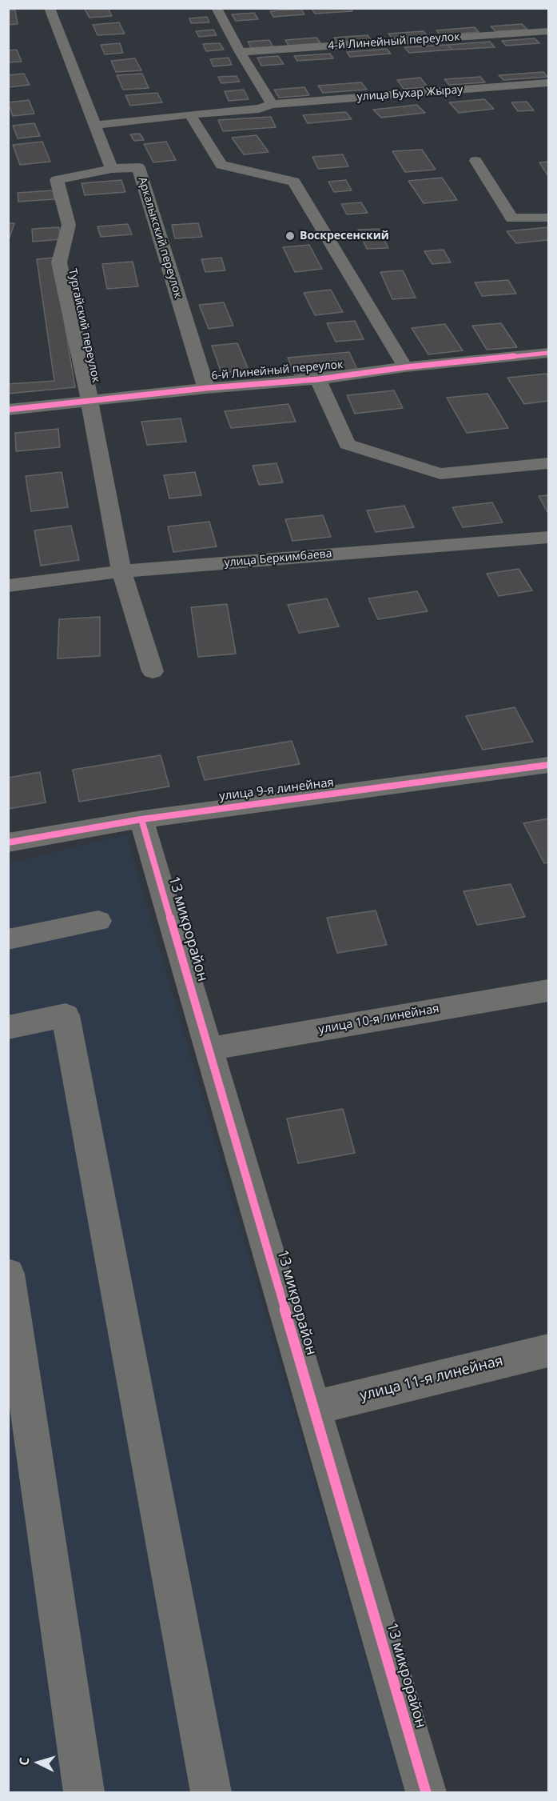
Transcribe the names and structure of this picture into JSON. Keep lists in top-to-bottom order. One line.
{"streets":{"street":["4-й Линейный переулок","улица Бухар Жырау","Аркалыкский переулок","Тургайский переулок","6-й Линейный переулок","улица Беркимбаева","улица 9-я линейная","13 микрорайон","улица 10-я линейная","улица 11-я линейная"]},"crossings":[["Аркалыкский переулок","Тургайский переулок"],["Аркалыкский переулок","6-й Линейный переулок"],["Тургайский переулок","6-й Линейный переулок"],["Тургайский переулок","улица Беркимбаева"],["улица 9-я линейная","13 микрорайон"],["13 микрорайон","улица 10-я линейная"],["13 микрорайон","улица 11-я линейная"]],"places":["Воскресенский"],"north":"left"}
